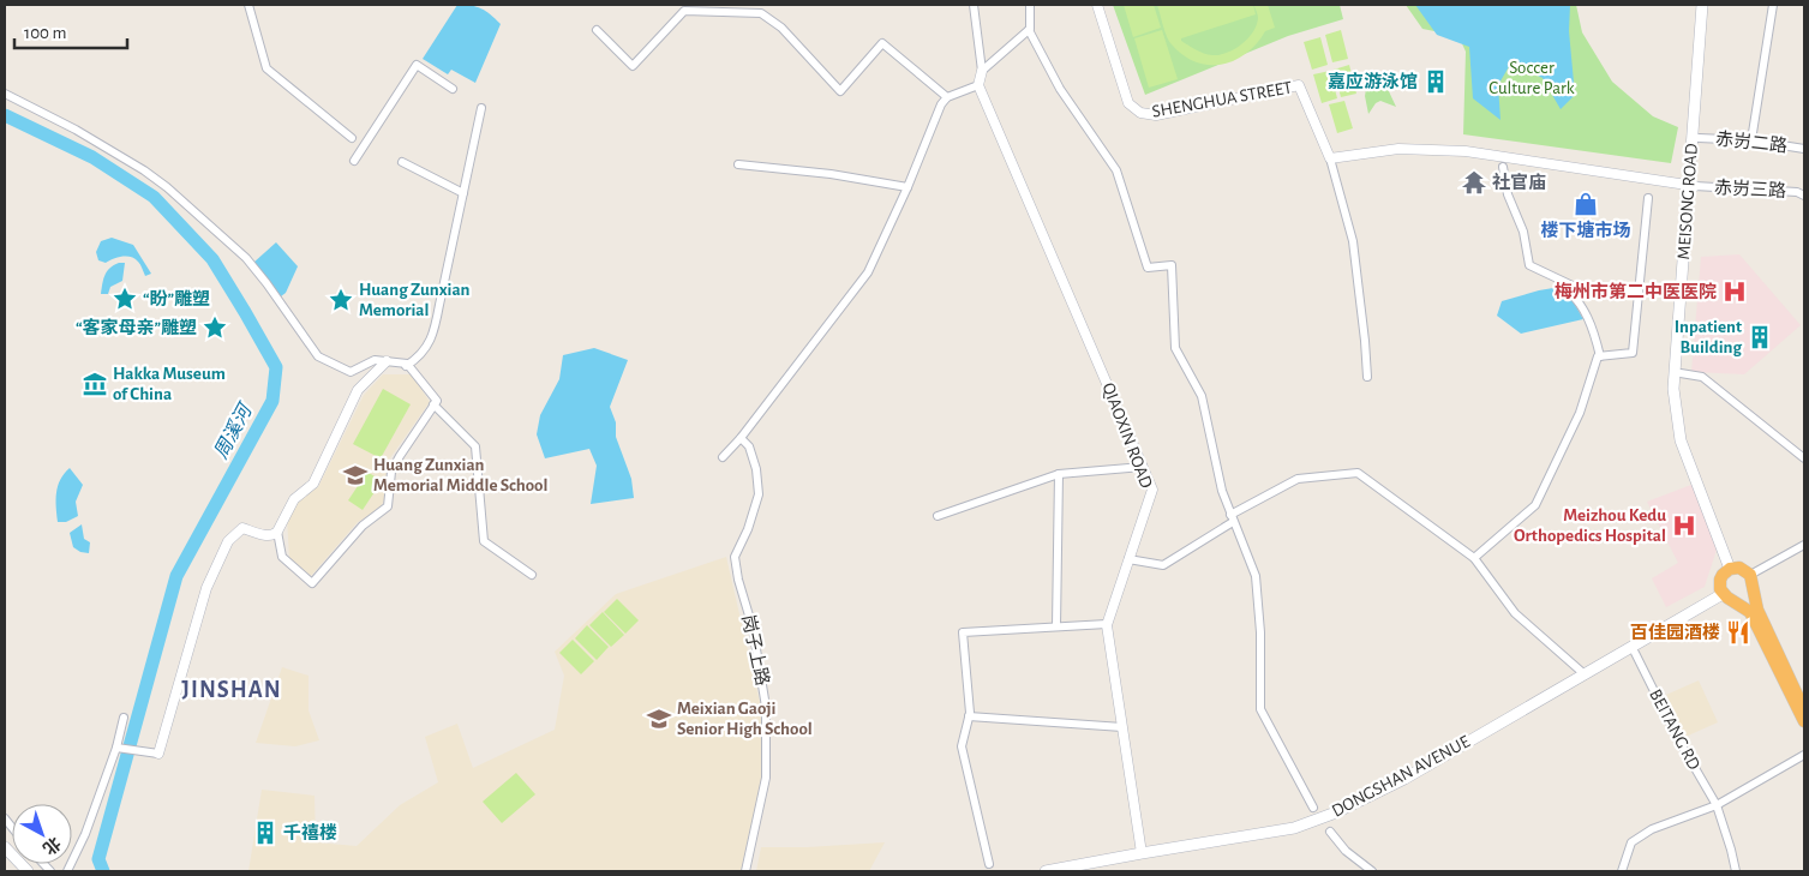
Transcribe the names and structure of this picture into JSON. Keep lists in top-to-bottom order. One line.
{"streets":{"main road":["MEISONG ROAD","DONGSHAN AVENUE"],"street":["SHENGHUA STREET","赤岃二路","赤岃三路","QIAOXIN ROAD","岗子上路","BEITANG RD"]},"crossings":[["赤岃二路","MEISONG ROAD"],["赤岃三路","MEISONG ROAD"],["MEISONG ROAD","DONGSHAN AVENUE"],["QIAOXIN ROAD","DONGSHAN AVENUE"]],"districts":["JINSHAN"],"water":["周溪河"],"parks":["Soccer Culture Park"],"places":{"building":["嘉应游泳馆","Inpatient Building","千禧楼"],"temple":["社官庙"],"shop":["楼下塘市场"],"hospital":["梅州市第二中医医院","Meizhou Kedu Orthopedics Hospital"],"place":["“盼”雕塑","Huang Zunxian Memorial","“客家母亲”雕塑"],"museum":["Hakka Museum of China"],"school or university":["Huang Zunxian Memorial Middle School","Meixian Gaoji Senior High School"],"restaurant":["百佳园酒楼"]},"scale_bar":"100 m","north":"bottom right"}
